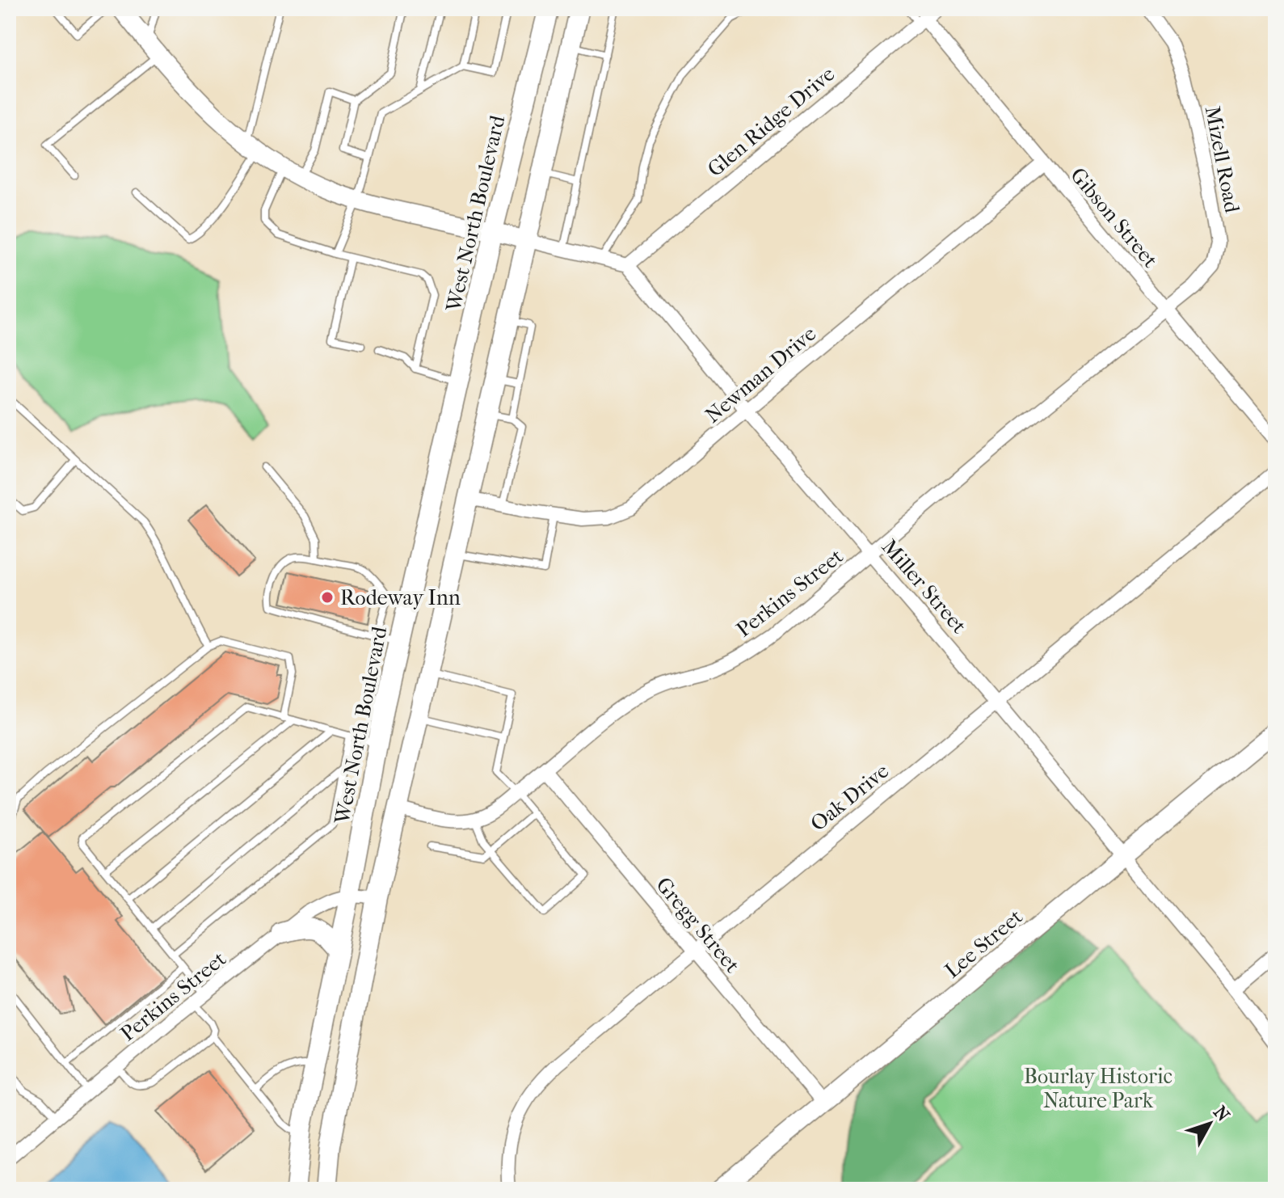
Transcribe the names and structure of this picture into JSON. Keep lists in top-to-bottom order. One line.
{"streets":{"main road":["West North Boulevard"],"street":["Glen Ridge Drive","Mizell Road","Gibson Street","Newman Drive","Miller Street","Perkins Street","Oak Drive","Gregg Street","Lee Street"]},"crossings":[["Glen Ridge Drive","Gibson Street"],["Glen Ridge Drive","Miller Street"],["Mizell Road","Gibson Street"],["Mizell Road","Perkins Street"],["West North Boulevard","Perkins Street"],["Gibson Street","Newman Drive"],["Gibson Street","Perkins Street"],["Newman Drive","Miller Street"],["Miller Street","Perkins Street"],["Miller Street","Oak Drive"],["Miller Street","Lee Street"],["Perkins Street","Gregg Street"],["Oak Drive","Gregg Street"],["Gregg Street","Lee Street"]],"parks":["Bourlay Historic Nature Park"],"places":["Rodeway Inn"],"north":"top right"}
